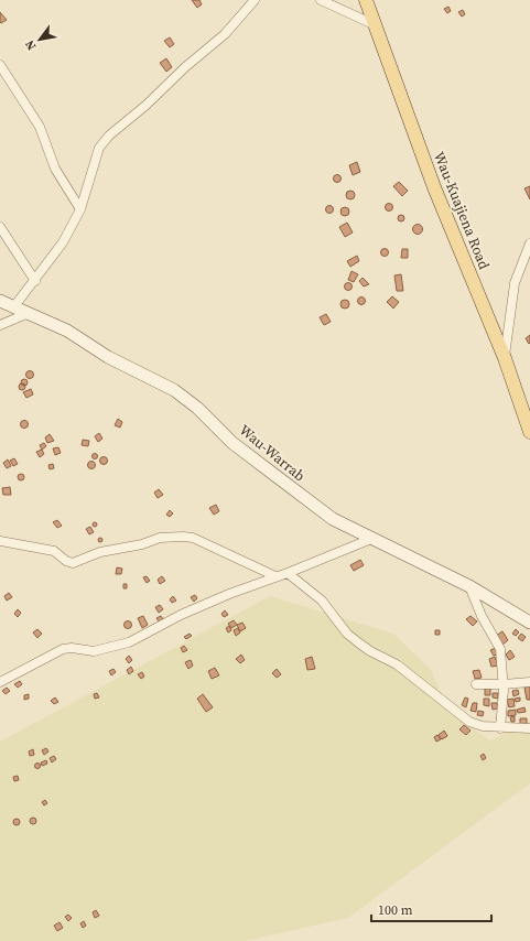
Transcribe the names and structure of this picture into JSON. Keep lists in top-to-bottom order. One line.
{"streets":{"main road":["Wau-Kuajiena Road","Wau-Warrab"]},"scale_bar":"100 m","north":"bottom left"}
